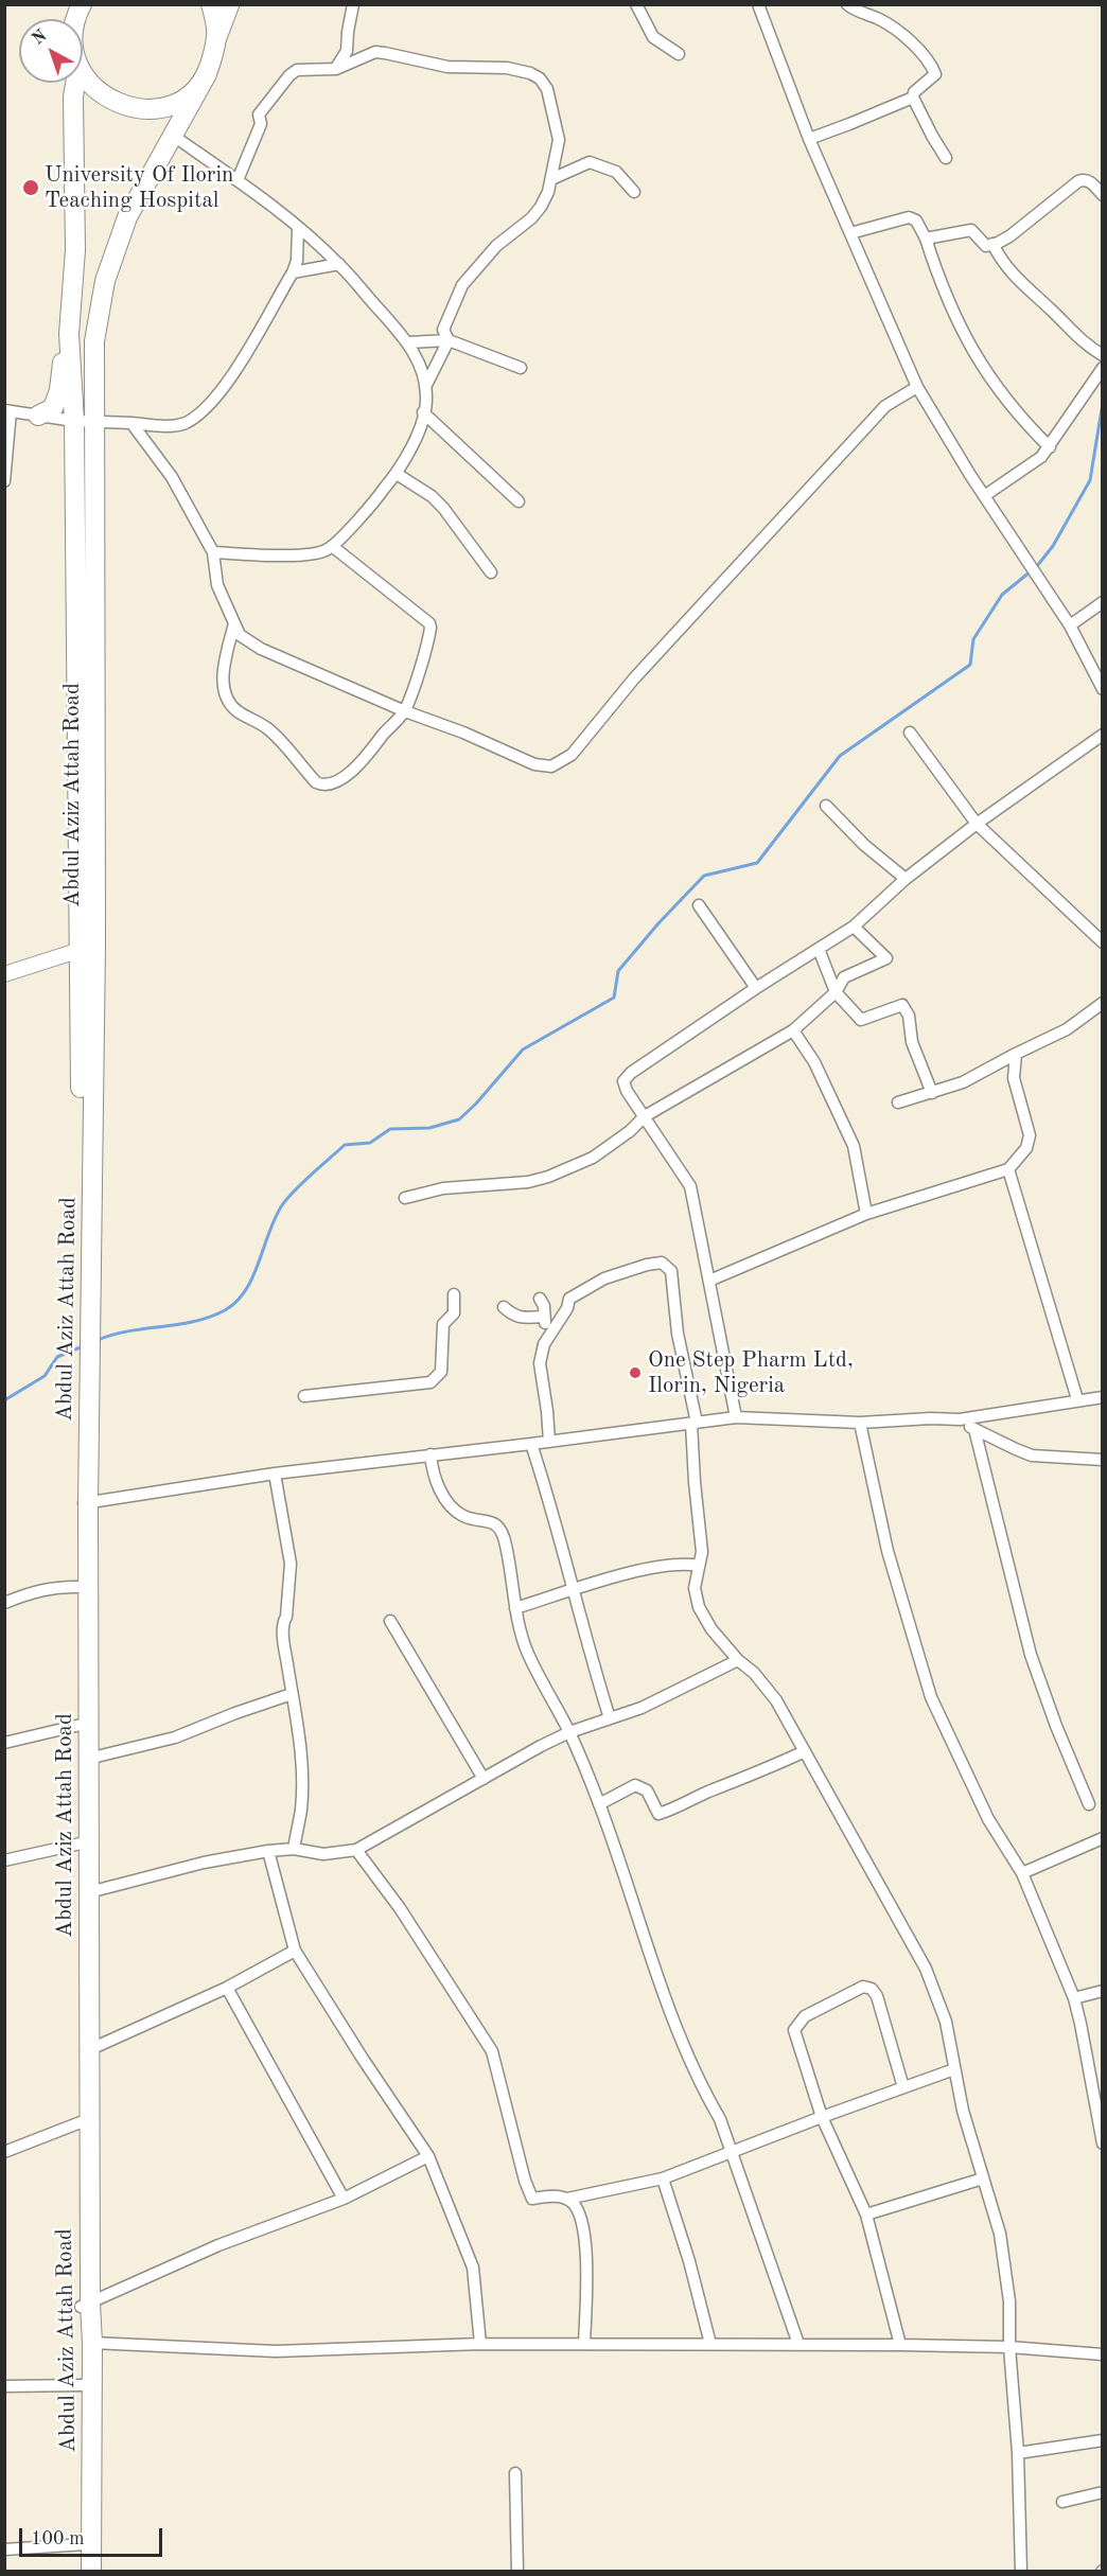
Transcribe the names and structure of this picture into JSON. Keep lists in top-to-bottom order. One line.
{"streets":{"highway":["Abdul Aziz Attah Road"]},"places":["University Of Ilorin Teaching Hospital","One Step Pharm Ltd, Ilorin, Nigeria"],"scale_bar":"100 m","north":"top left"}
